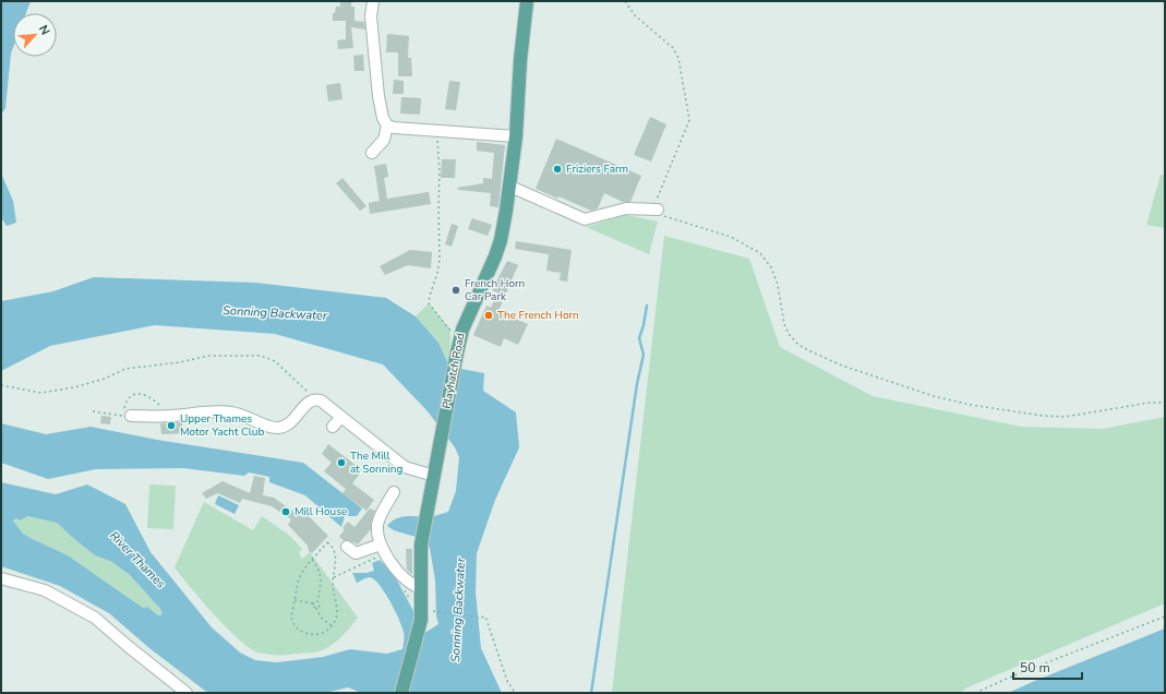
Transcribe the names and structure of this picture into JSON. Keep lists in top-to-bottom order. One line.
{"streets":{"main road":["Playhatch Road"]},"water":["Sonning Backwater","River Thames"],"places":["Friziers Farm","French Horn Car Park","The French Horn","Upper Thames Motor Yacht Club","The Mill at Sonning","Mill House"],"scale_bar":"50 m","north":"top right"}
